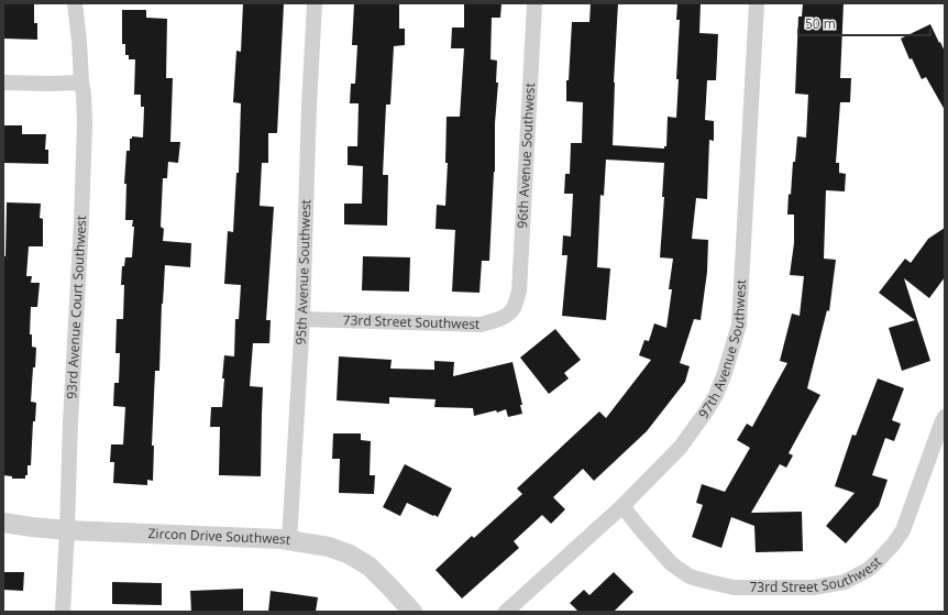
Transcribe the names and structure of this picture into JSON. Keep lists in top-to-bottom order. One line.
{"streets":{"street":["96th Avenue Southwest","95th Avenue Southwest","93rd Avenue Court Southwest","73rd Street Southwest","97th Avenue Southwest","Zircon Drive Southwest"]},"crossings":[["96th Avenue Southwest","73rd Street Southwest"],["95th Avenue Southwest","73rd Street Southwest"],["95th Avenue Southwest","Zircon Drive Southwest"],["93rd Avenue Court Southwest","Zircon Drive Southwest"],["73rd Street Southwest","97th Avenue Southwest"]],"scale_bar":"50 m"}
